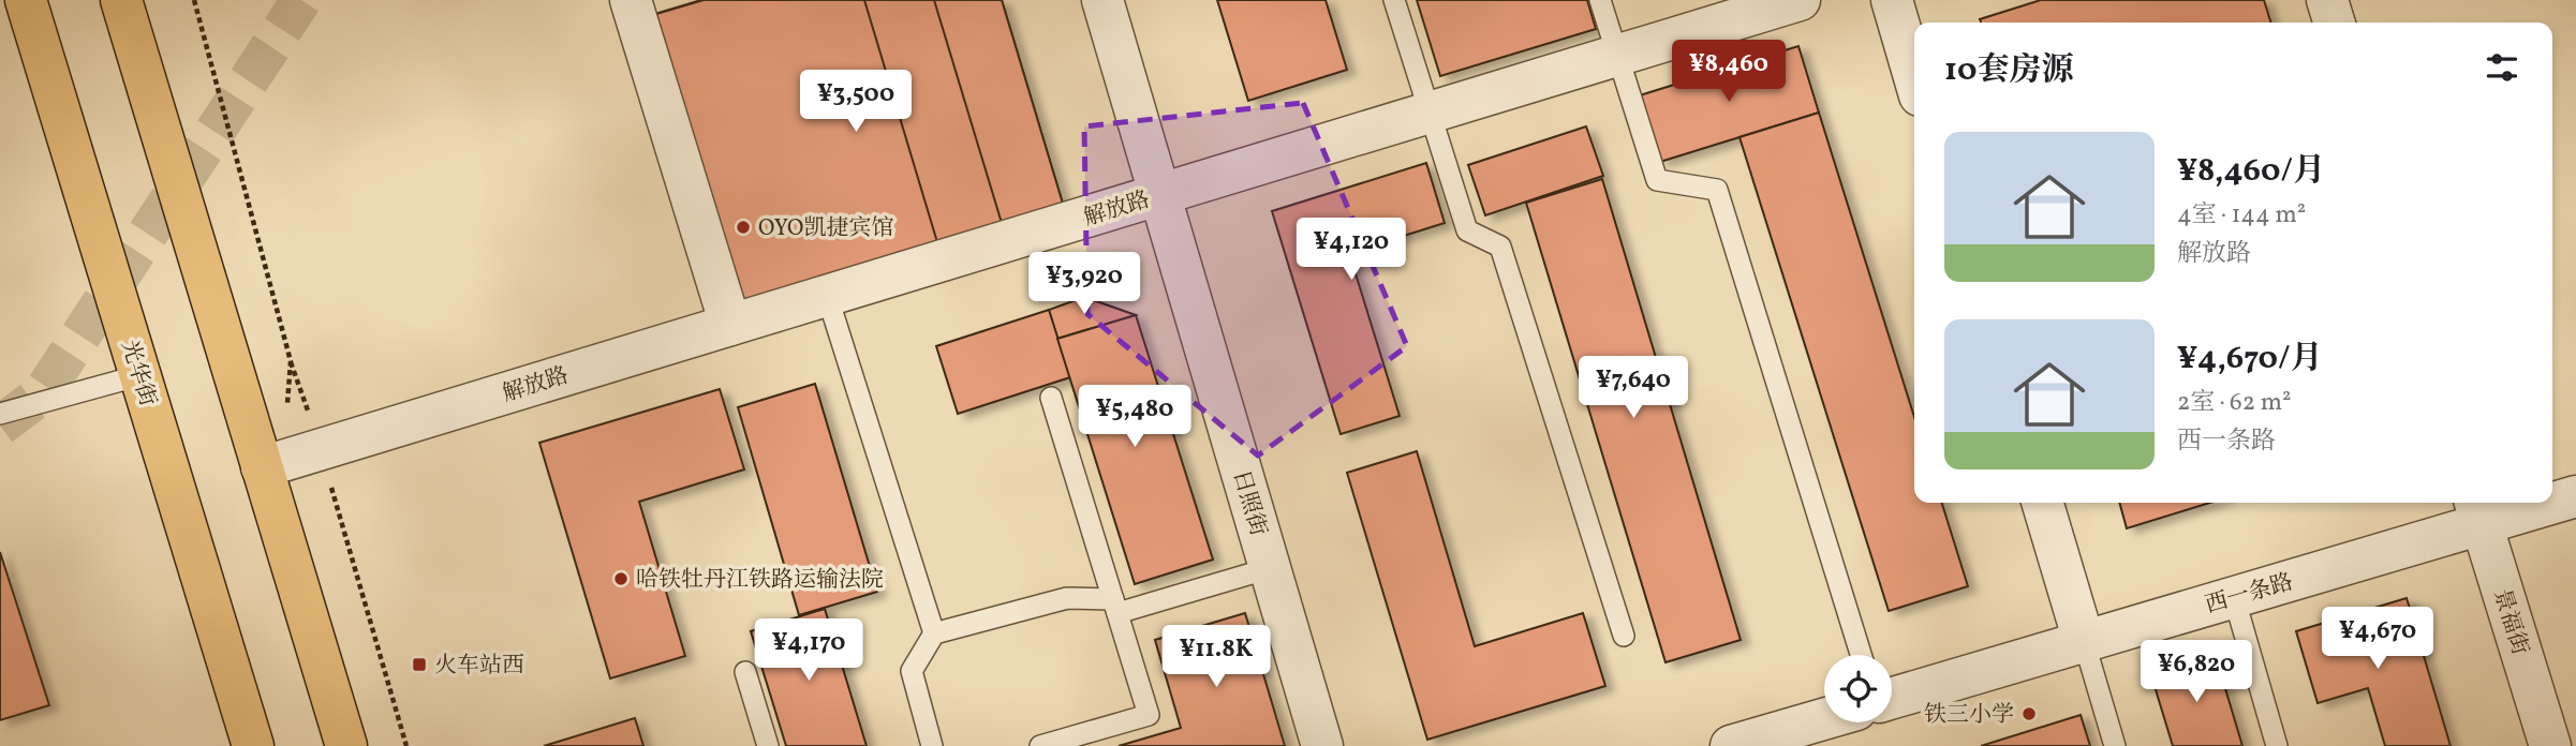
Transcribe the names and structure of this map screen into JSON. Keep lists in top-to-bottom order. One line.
{"streets":{"highway":["光华街"],"street":["解放路","日照街","西一条路","景福街"]},"crossings":[["解放路","日照街"],["西一条路","景福街"]],"places":{"other":["OYO凯捷宾馆","哈铁牡丹江铁路运输法院","铁三小学"],"transit":["火车站西"]},"page":{"heading":"10套房源","price":["¥8,460","¥3,500","¥4,120","¥3,920","¥7,640","¥5,480","¥4,670","¥4,170","¥11.8K","¥6,820"],"list":[{"name":"¥8,460/月","note":"4室 · 144 m² · 解放路"},{"name":"¥4,670/月","note":"2室 · 62 m² · 西一条路"}]}}
